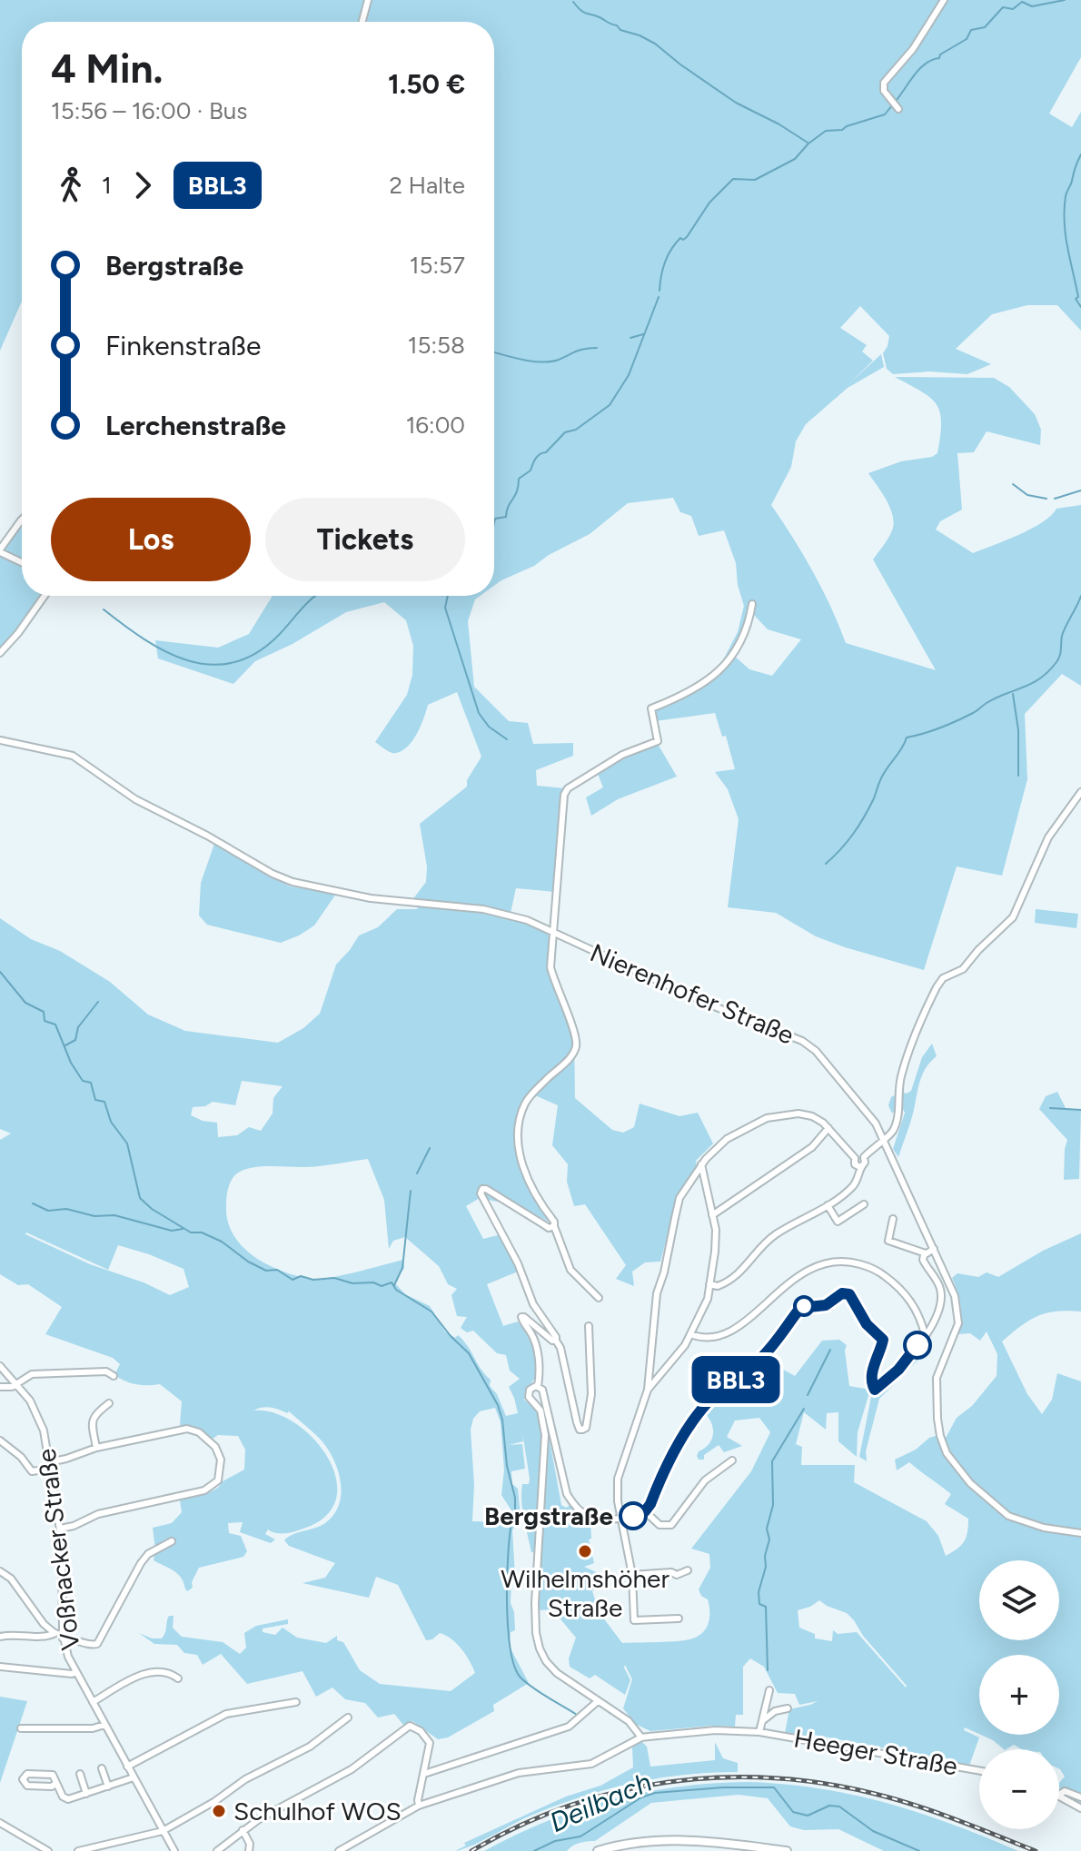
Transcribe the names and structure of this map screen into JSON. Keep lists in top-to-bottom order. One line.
{"streets":{"street":["Nierenhofer Straße","Voßnacker Straße","Heeger Straße"]},"water":["Deilbach"],"places":["Bergstraße","Wilhelmshöher Straße","Schulhof WOS"],"lines":["bus line BBL3"],"page":{"on_map":"BBL3","heading":["4 Min.","15:56 – 16:00 · Bus","1.50 €"],"legs":["1","BBL3","2 Halte"],"list":[{"name":"Bergstraße","value":"15:57"},{"name":"Finkenstraße","value":"15:58"},{"name":"Lerchenstraße","value":"16:00"}],"buttons":["Los","Tickets"],"map_buttons":["+","−"]}}
